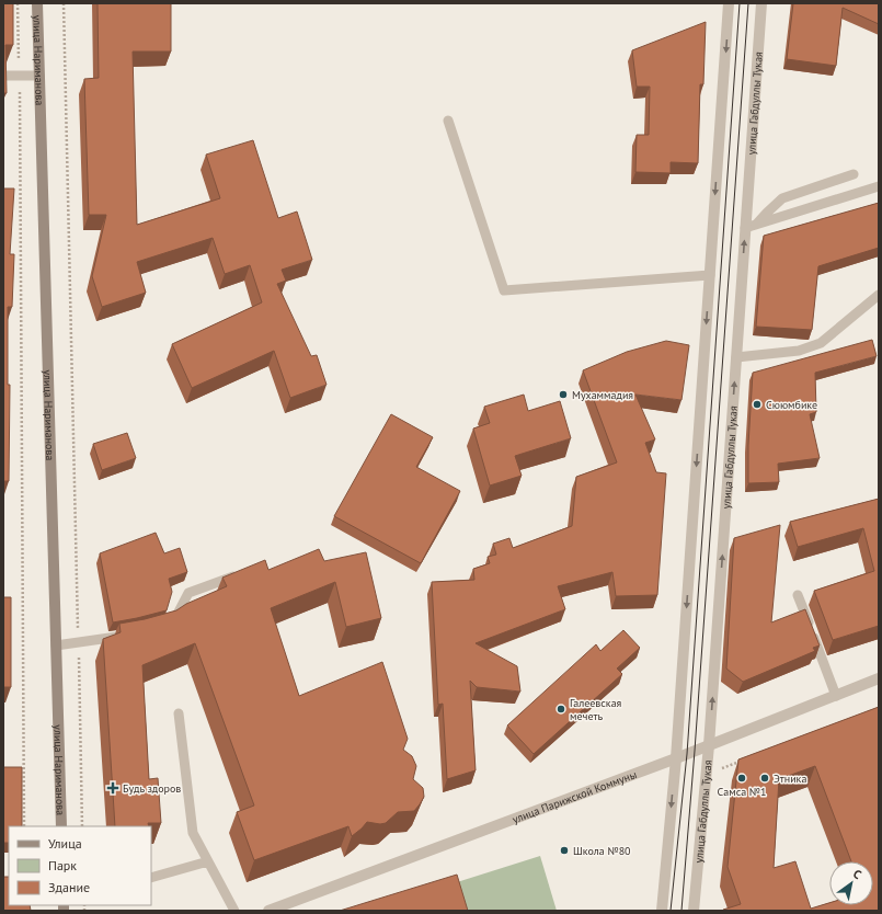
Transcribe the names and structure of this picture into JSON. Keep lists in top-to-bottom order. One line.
{"streets":{"main road":["улица Нариманова"],"street":["улица Габдуллы Тукая","улица Парижской Коммуны"]},"crossings":[["улица Габдуллы Тукая","улица Парижской Коммуны"]],"places":{"other":["Мухаммадия","Сююмбике","Галеевская мечеть","Самса №1","Этника","Школа №80"],"health":["Будь здоров"]},"legend":["Улица","Парк","Здание"],"north":"top right"}
